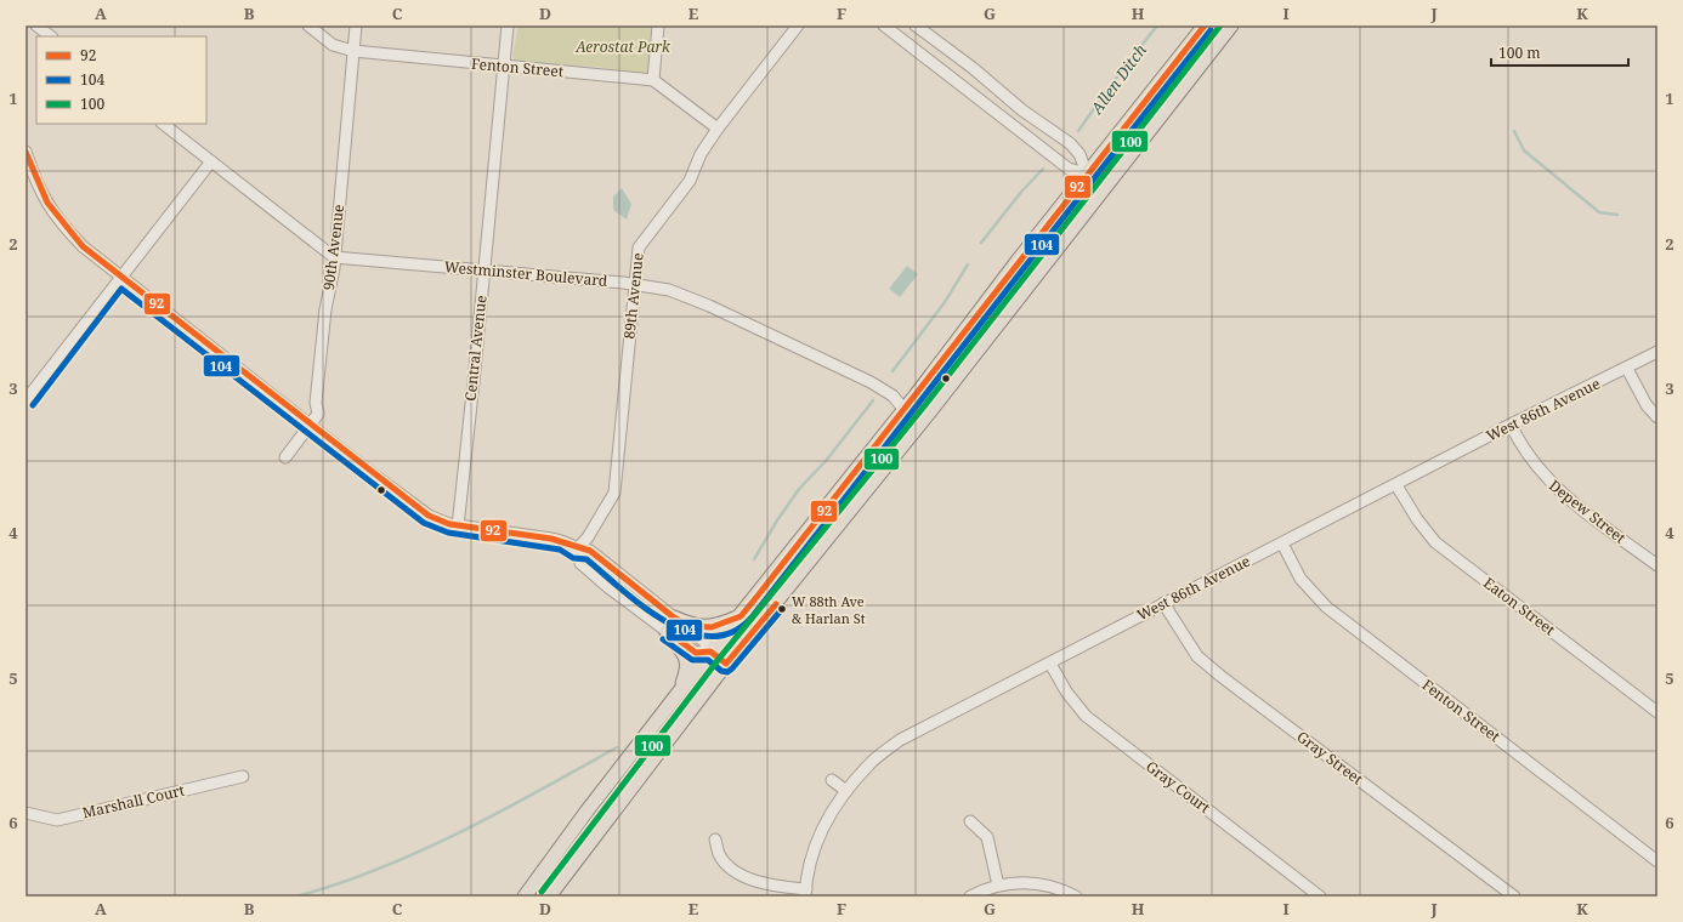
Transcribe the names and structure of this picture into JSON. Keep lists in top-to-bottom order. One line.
{"streets":{"street":["Fenton Street","90th Avenue","Westminster Boulevard","89th Avenue","Central Avenue","West 86th Avenue","Depew Street","Eaton Street","Gray Street","Gray Court","Marshall Court"]},"crossings":[["Fenton Street","90th Avenue"],["Fenton Street","Central Avenue"],["Fenton Street","West 86th Avenue"],["90th Avenue","Westminster Boulevard"],["Westminster Boulevard","89th Avenue"],["Westminster Boulevard","Central Avenue"],["West 86th Avenue","Depew Street"],["West 86th Avenue","Eaton Street"],["West 86th Avenue","Gray Street"],["West 86th Avenue","Gray Court"]],"water":["Allen Ditch"],"parks":["Aerostat Park"],"places":["W 88th Ave & Harlan St"],"lines":["transit line 92","transit line 100","transit line 104"],"legend":["92","104","100"],"scale_bar":"100 m","grid":{"columns":["A","B","C","D","E","F","G","H","I","J","K"],"rows":["1","2","3","4","5","6"]}}
